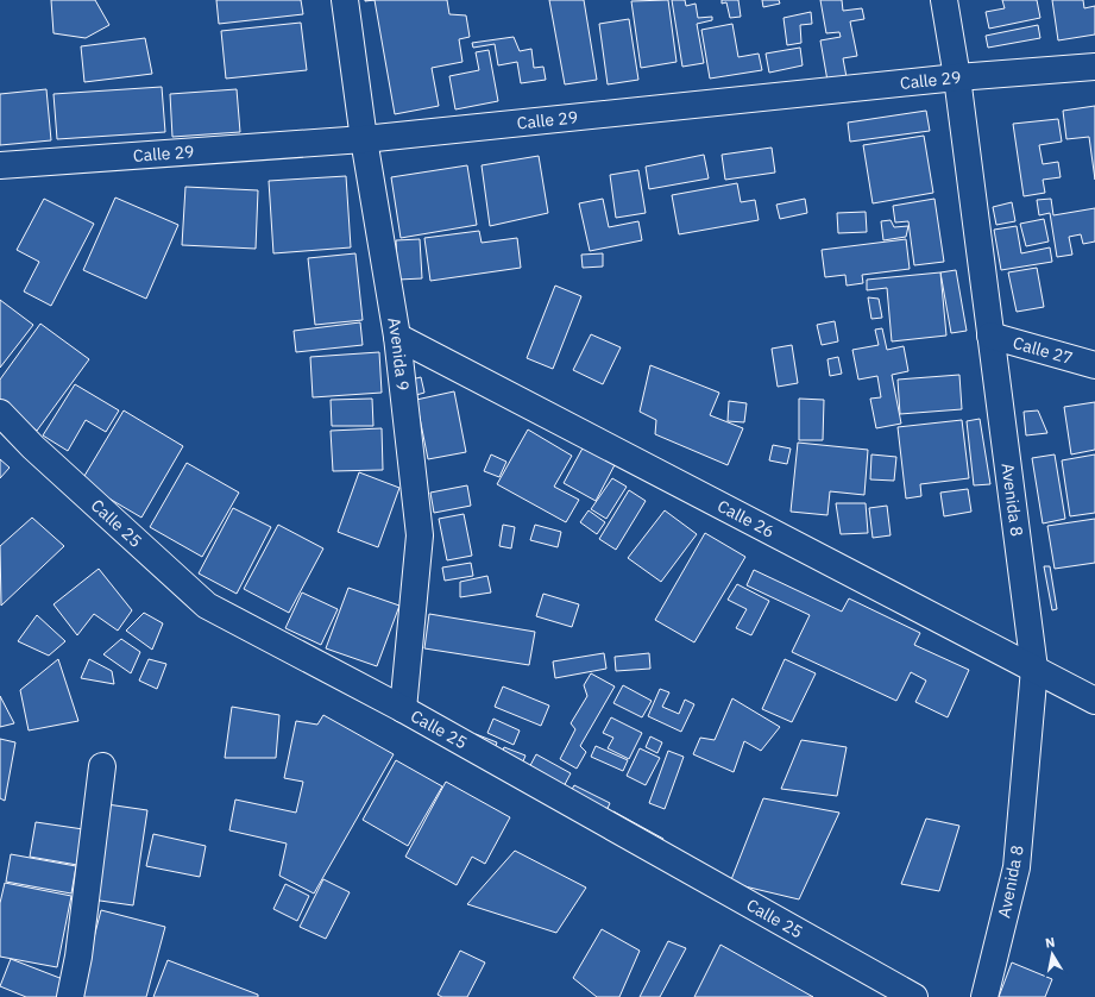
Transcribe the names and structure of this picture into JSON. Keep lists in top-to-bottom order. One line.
{"streets":{"street":["Calle 29","Calle 27","Avenida 9","Avenida 8","Calle 26","Calle 25"]},"crossings":[["Calle 29","Avenida 9"],["Calle 29","Avenida 8"],["Calle 27","Avenida 8"],["Avenida 9","Calle 26"],["Avenida 9","Calle 25"],["Avenida 8","Calle 26"]],"north":"top"}
